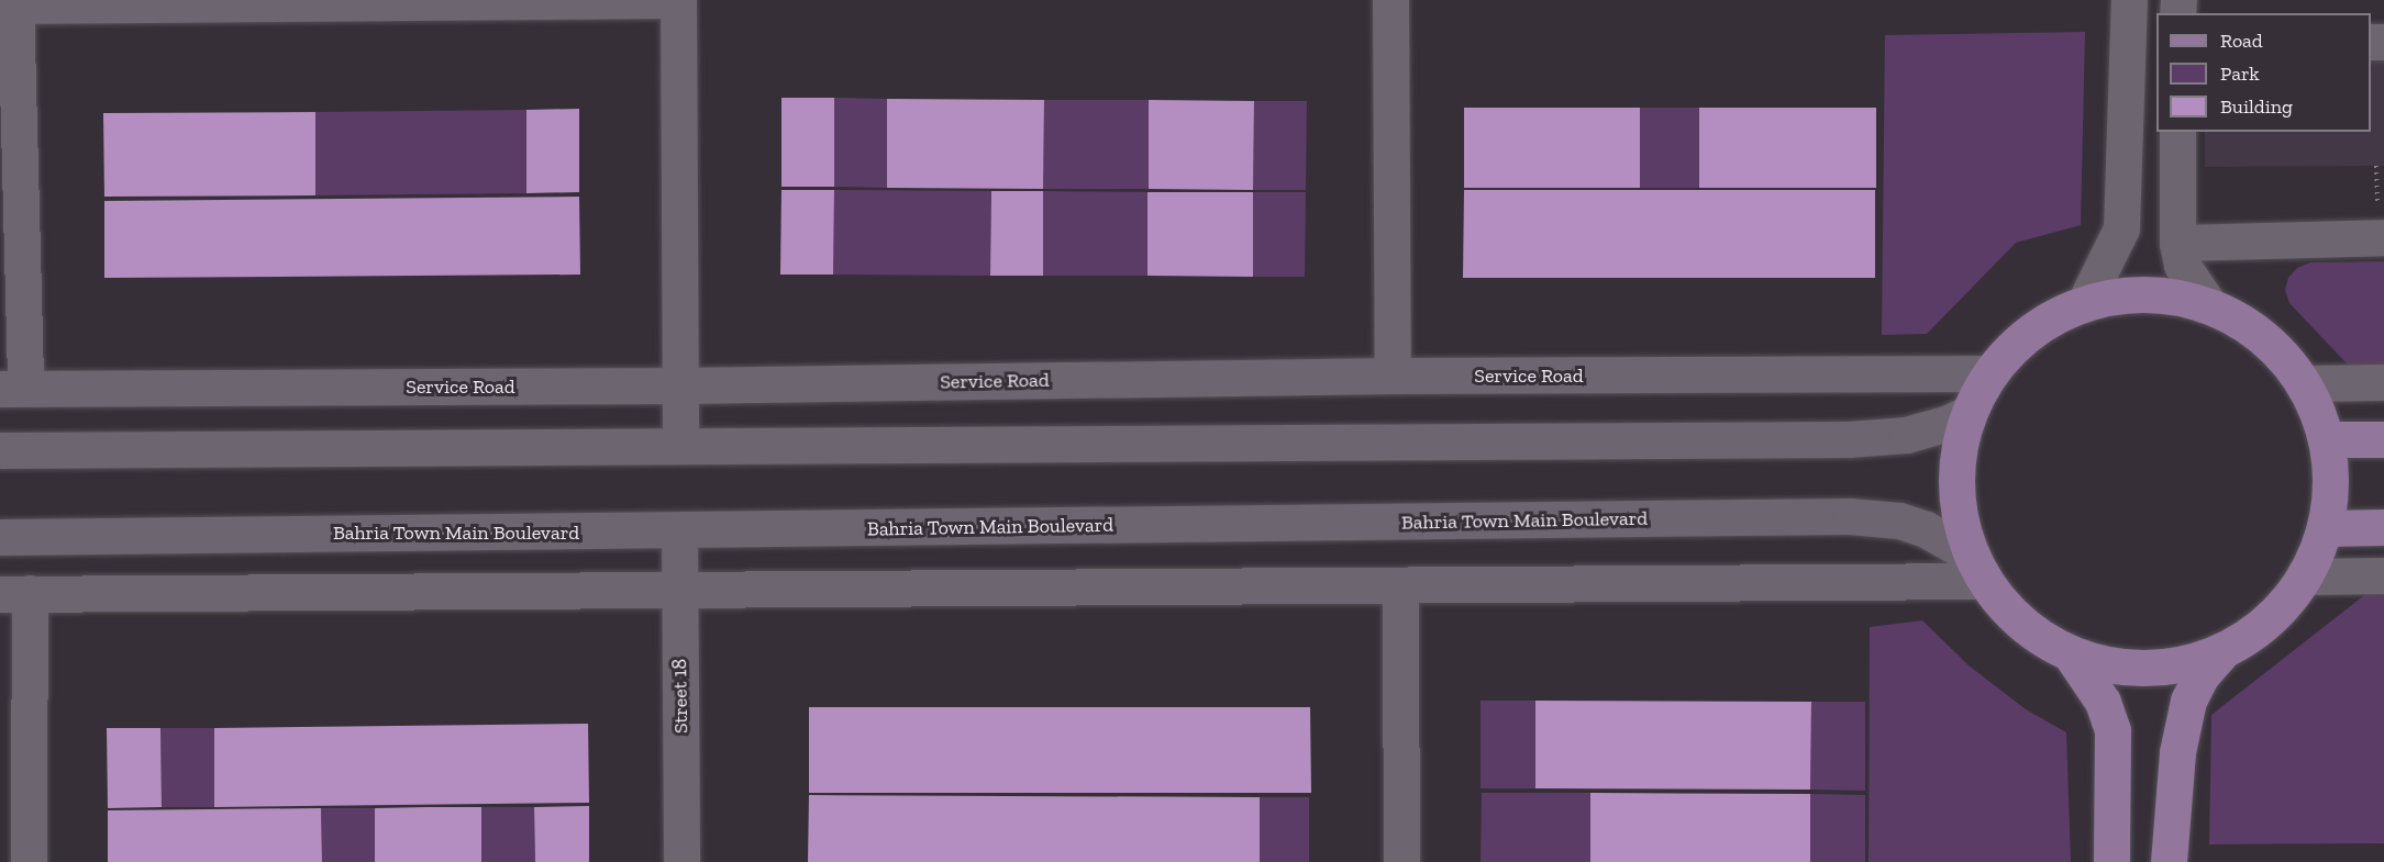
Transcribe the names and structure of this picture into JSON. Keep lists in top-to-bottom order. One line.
{"streets":{"street":["Service Road","Bahria Town Main Boulevard","Street 18"]},"crossings":[["Bahria Town Main Boulevard","Street 18"]],"legend":["Road","Park","Building"]}
